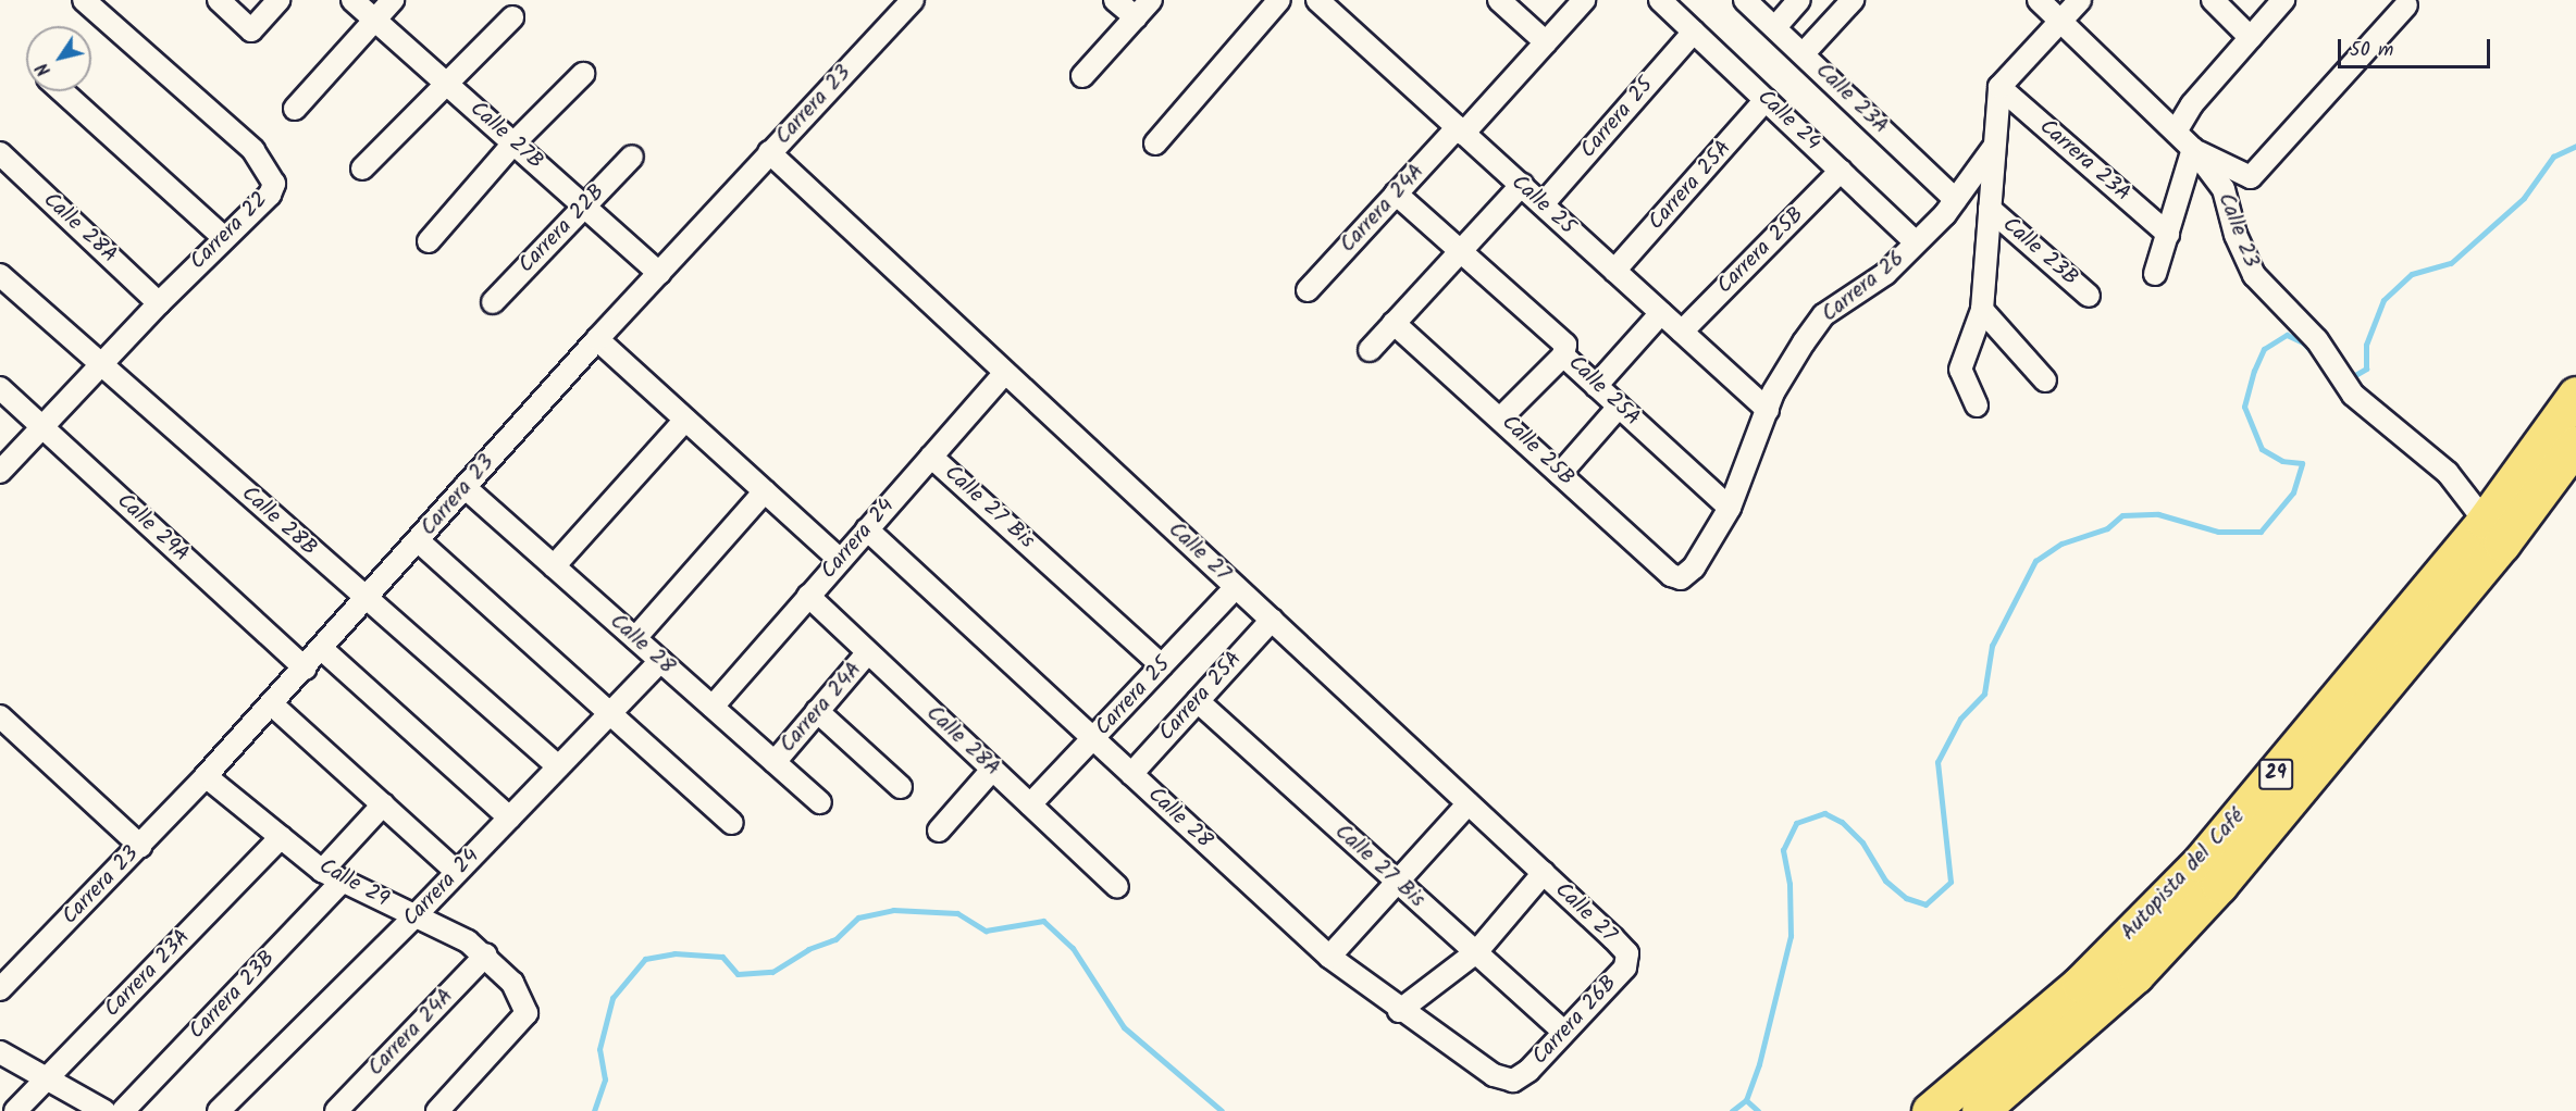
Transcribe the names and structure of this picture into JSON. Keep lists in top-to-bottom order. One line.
{"streets":{"highway":["29","Autopista del Café"],"street":["Calle 23A","Carrera 23","Carrera 25","Calle 24","Calle 27B","Carrera 23A","Carrera 25A","Calle 25","Carrera 24A","Calle 28A","Carrera 22B","Calle 23","Carrera 22","Carrera 25B","Calle 23B","Carrera 26","Calle 25A","Calle 25B","Calle 27 Bis","Calle 28B","Calle 29A","Carrera 24","Calle 27","Calle 28","Calle 29","Carrera 23B","Carrera 26B"]},"crossings":[["Calle 23A","Carrera 26"],["Carrera 23","Calle 27B"],["Carrera 23","Calle 28B"],["Carrera 23","Calle 29A"],["Carrera 23","Calle 27"],["Carrera 23","Calle 28"],["Carrera 23","Calle 29"],["Carrera 25","Calle 24"],["Carrera 25","Calle 25"],["Carrera 25","Calle 28A"],["Carrera 25","Calle 27 Bis"],["Carrera 25","Calle 27"],["Carrera 25","Calle 28"],["Calle 24","Carrera 25A"],["Calle 24","Carrera 25B"],["Calle 24","Carrera 26"],["Calle 27B","Carrera 22B"],["Carrera 23A","Calle 29"],["Carrera 25A","Calle 25"],["Carrera 25A","Calle 27 Bis"],["Carrera 25A","Calle 27"],["Carrera 25A","Calle 28"],["Calle 25","Carrera 24A"],["Calle 25","Carrera 25B"],["Calle 25","Carrera 26"],["Carrera 24A","Calle 28A"],["Carrera 24A","Calle 25A"],["Carrera 24A","Calle 28"],["Carrera 24A","Calle 29"],["Calle 28A","Carrera 22"],["Calle 28A","Carrera 24"],["Calle 23","Autopista del Café"],["Carrera 22","Calle 28B"],["Carrera 22","Calle 29A"],["Carrera 26","Calle 25A"],["Carrera 26","Calle 25B"],["Calle 27 Bis","Carrera 24"],["Calle 27 Bis","Carrera 26B"],["Calle 28B","Carrera 24"],["Carrera 24","Calle 27"],["Carrera 24","Calle 28"],["Carrera 24","Calle 29"],["Calle 27","Carrera 26B"],["Calle 28","Carrera 26B"],["Calle 29","Carrera 23B"]],"scale_bar":"50 m","north":"bottom left"}
